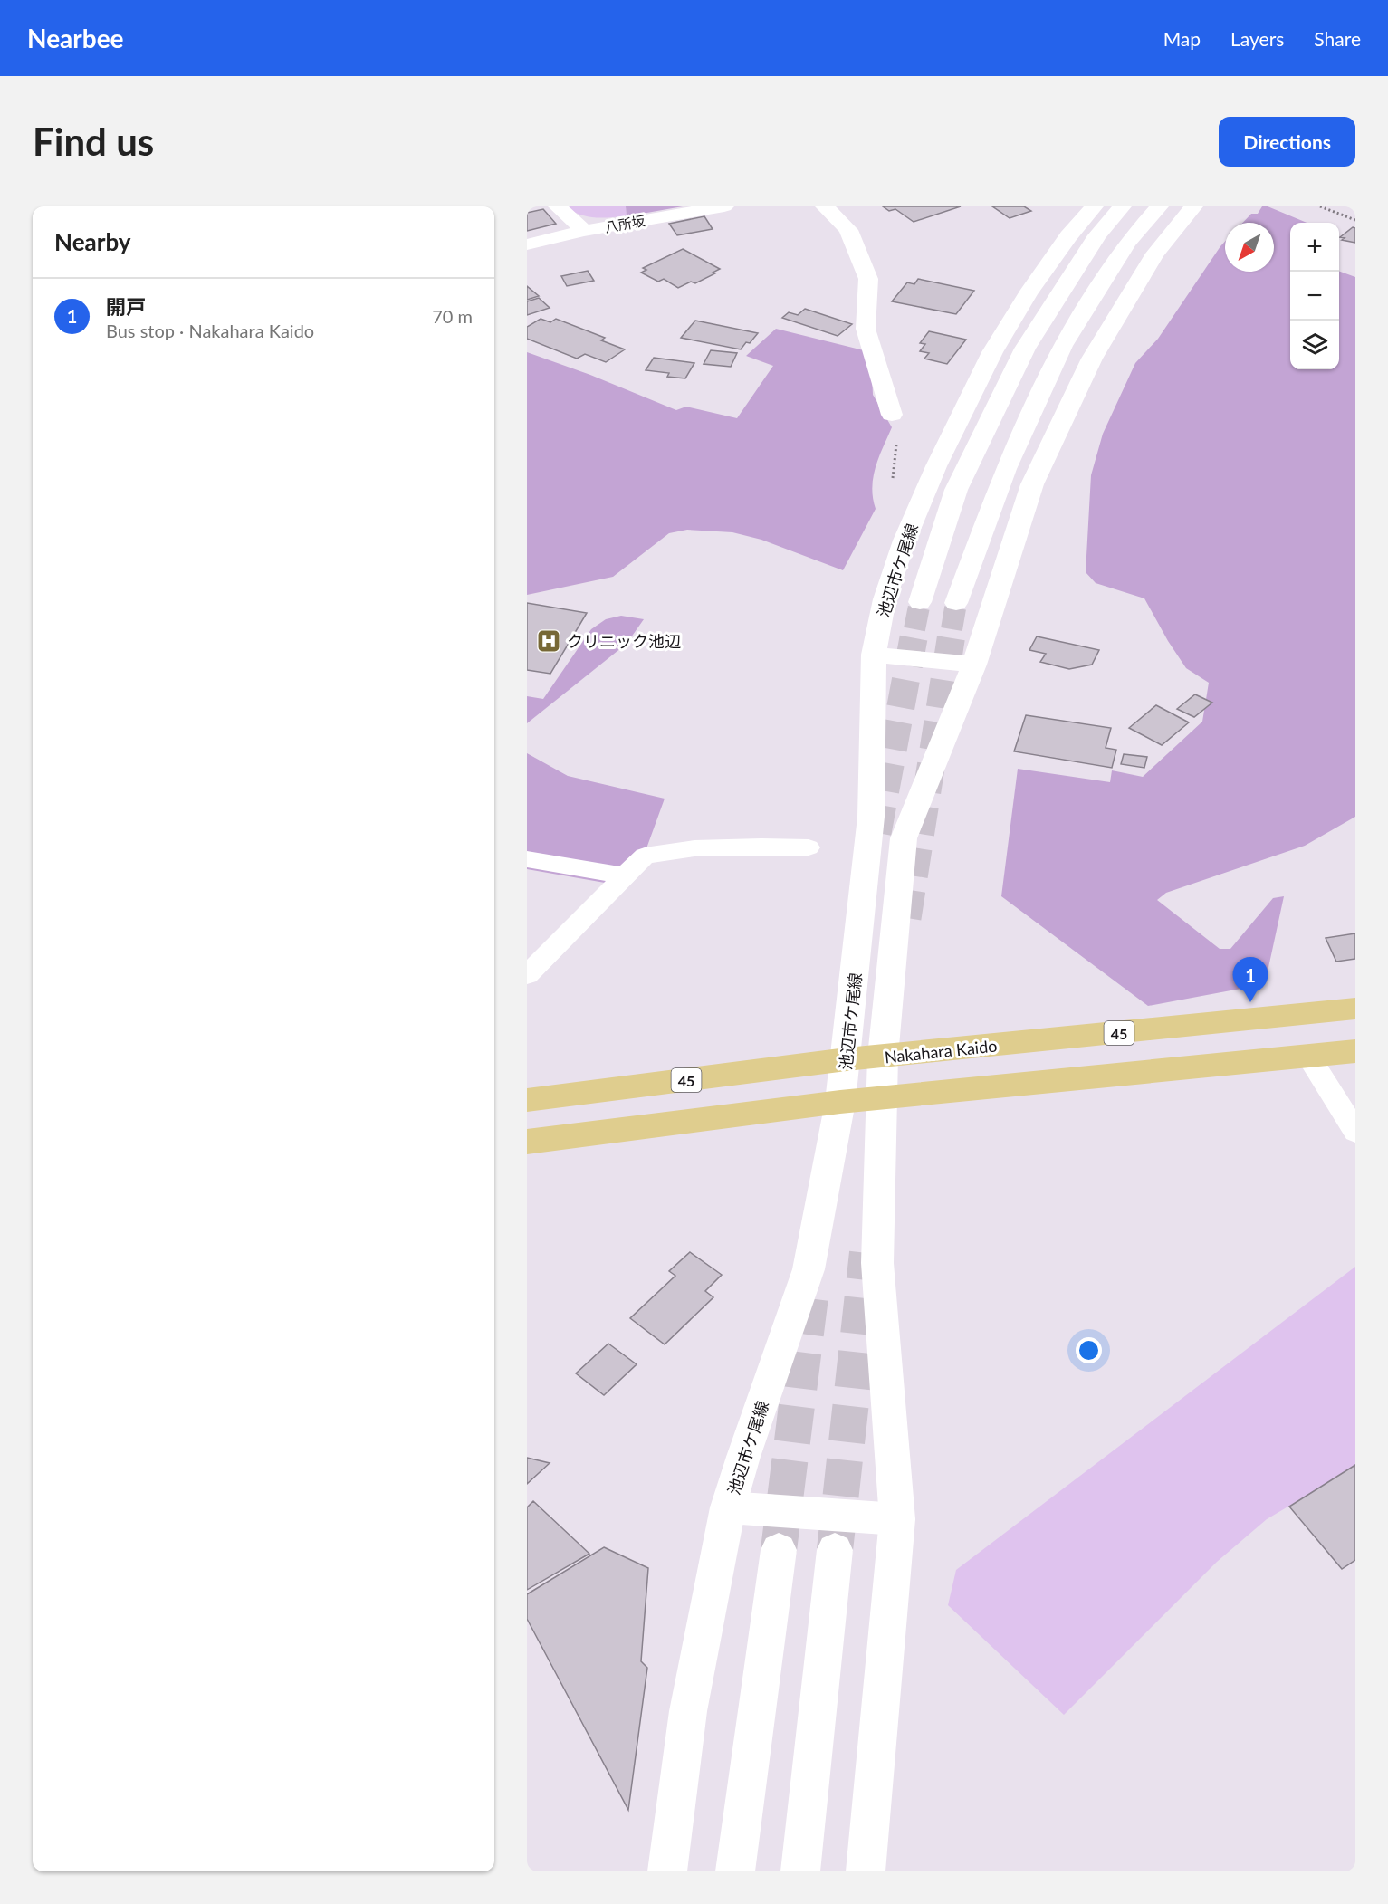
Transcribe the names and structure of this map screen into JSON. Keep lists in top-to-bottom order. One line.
{"streets":{"main road":["45","Nakahara Kaido"],"street":["八所坂","池辺市ケ尾線"]},"crossings":[["池辺市ケ尾線","Nakahara Kaido"]],"places":{"hospital":["クリニック池辺"]},"north":"bottom left","page":{"header":"Nearbee","nav":["Map","Layers","Share"],"buttons":"Directions","title":"Find us","heading":"Nearby","map_buttons":["+","−"],"list":[{"mark":"1","name":"開戸","note":"Bus stop · Nakahara Kaido","value":"70 m"}],"pins":"1"}}
